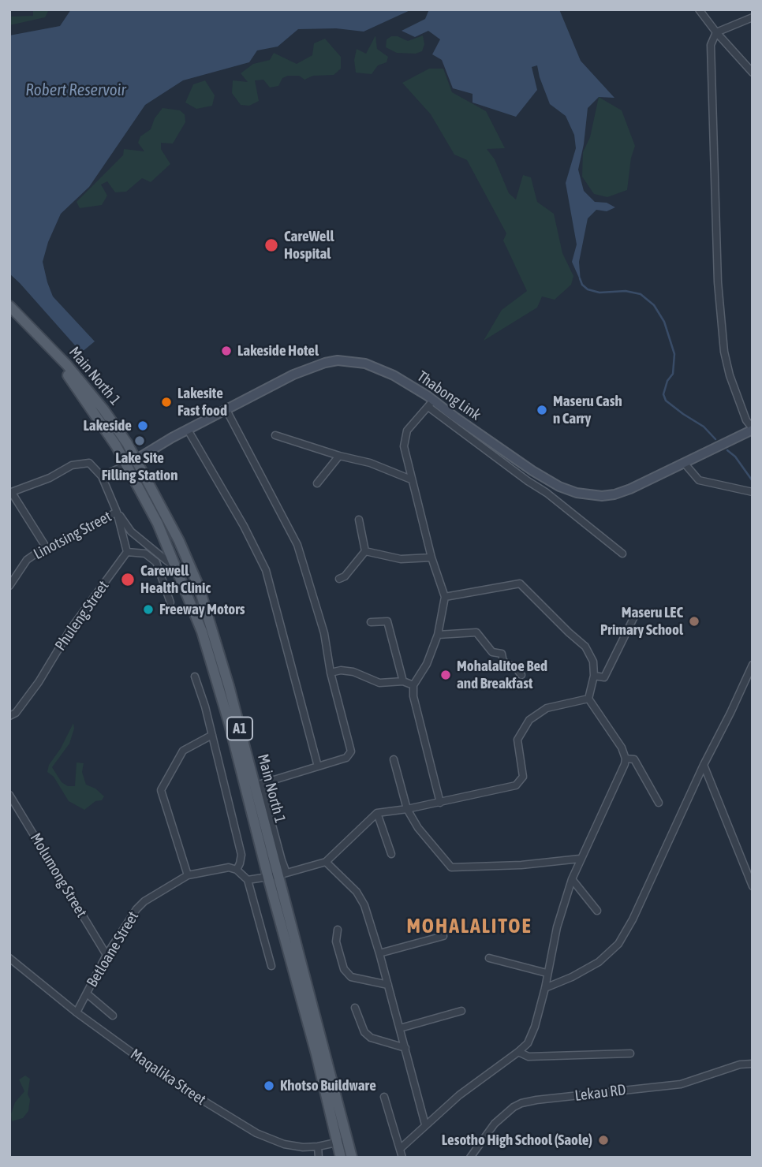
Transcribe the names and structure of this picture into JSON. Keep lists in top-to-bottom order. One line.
{"streets":{"main road":["Main North 1","Thabong Link","A1"],"street":["Linotsing Street","Phuleng Street","Molumong Street","Betloane Street","Maqalika Street","Lekau RD"]},"crossings":[["Main North 1","Thabong Link"],["Main North 1","Maqalika Street"],["Molumong Street","Betloane Street"],["Betloane Street","Maqalika Street"]],"districts":["MOHALALITOE"],"water":["Robert Reservoir"],"places":["CareWell Hospital","Lakeside Hotel","Lakesite Fast food","Maseru Cash n Carry","Lakeside","Lake Site Filling Station","Carewell Health Clinic","Freeway Motors","Maseru LEC Primary School","Mohalalitoe Bed and Breakfast","Khotso Buildware","Lesotho High School (Saole)"]}
